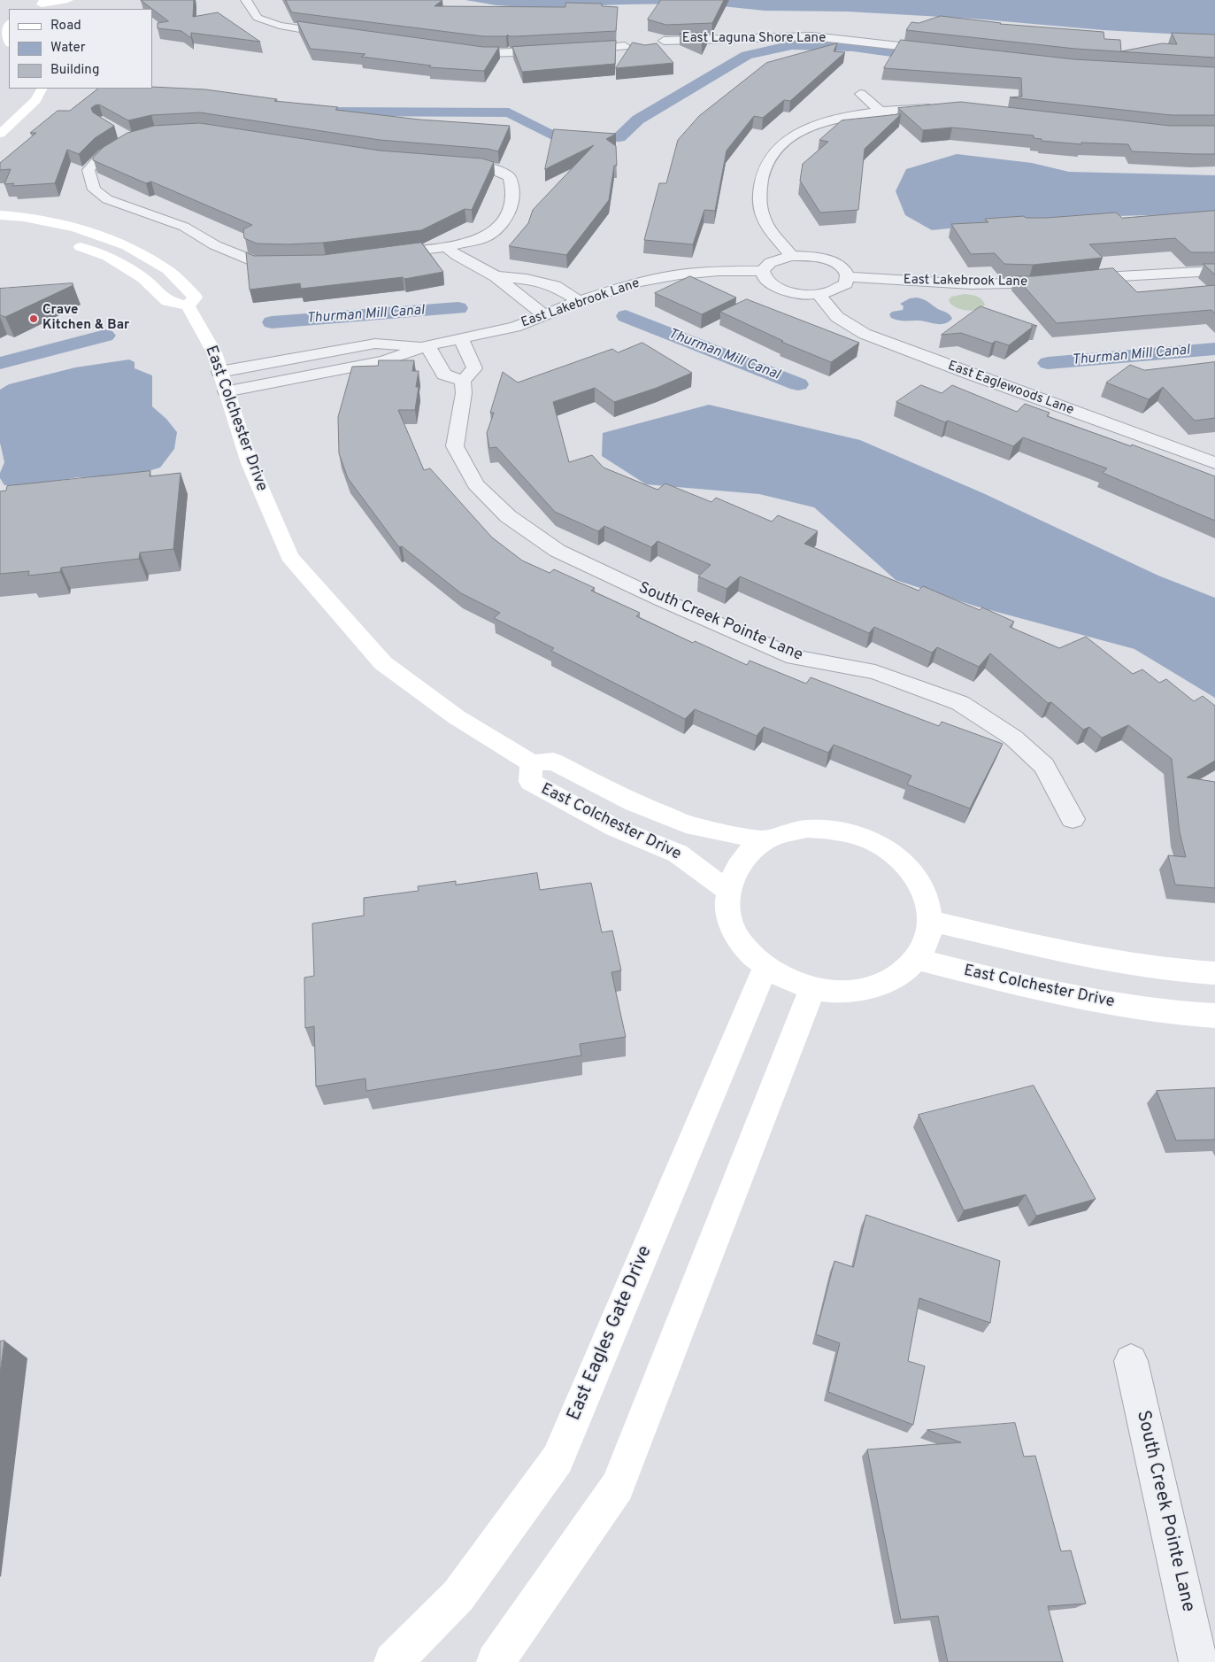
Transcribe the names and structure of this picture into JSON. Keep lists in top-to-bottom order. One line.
{"streets":{"street":["East Laguna Shore Lane","East Lakebrook Lane","East Eaglewoods Lane","East Colchester Drive","South Creek Pointe Lane","East Eagles Gate Drive"]},"crossings":[["East Lakebrook Lane","East Colchester Drive"],["East Lakebrook Lane","South Creek Pointe Lane"]],"water":["Thurman Mill Canal"],"places":["Crave Kitchen & Bar"],"legend":["Road","Water","Building"]}
